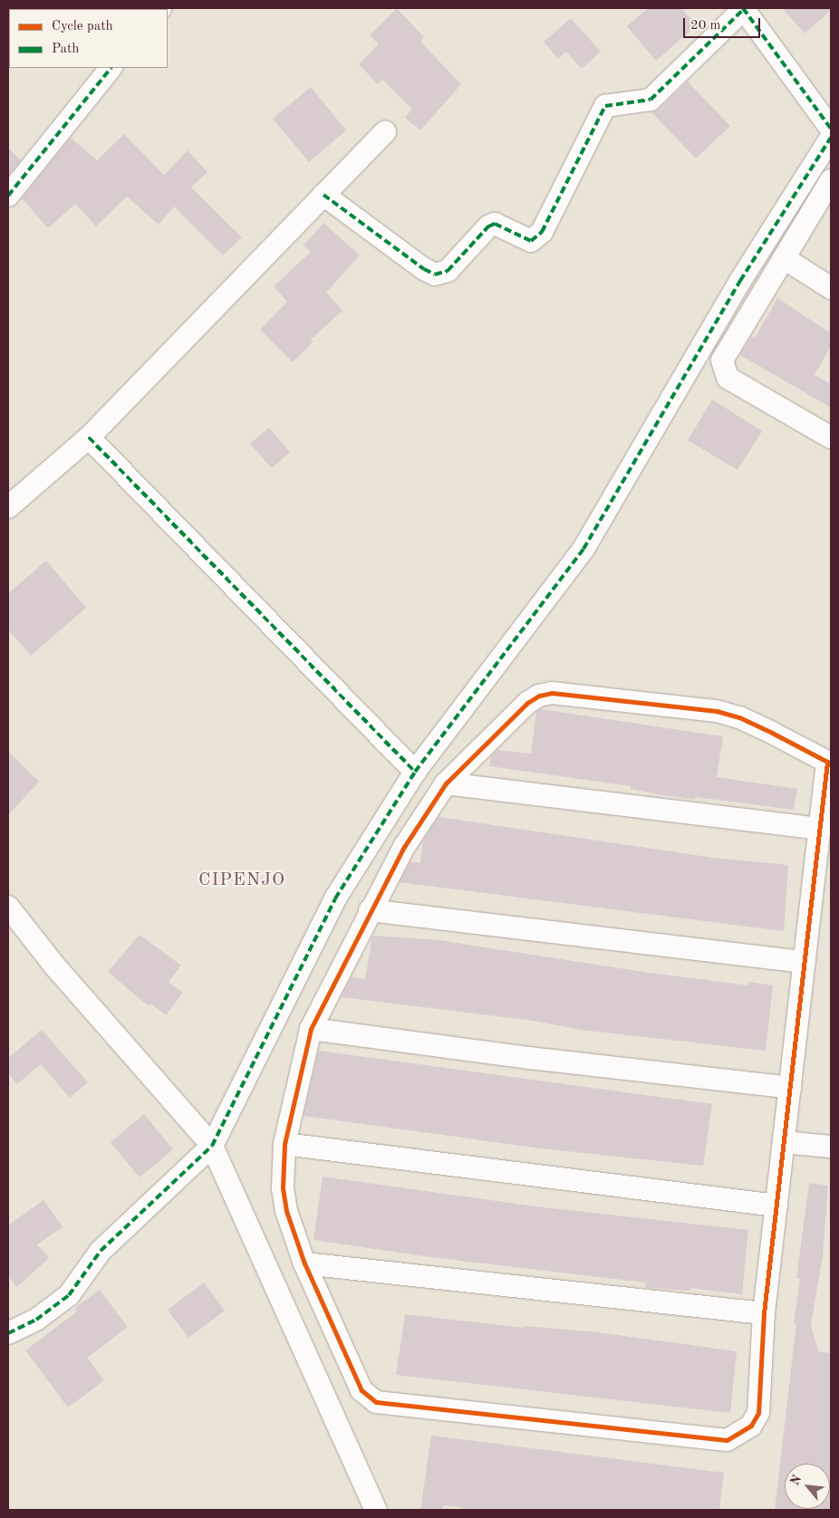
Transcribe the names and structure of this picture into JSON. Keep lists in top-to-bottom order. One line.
{"districts":["CIPENJO"],"legend":["Cycle path","Path"],"scale_bar":"20 m","north":"top left"}
